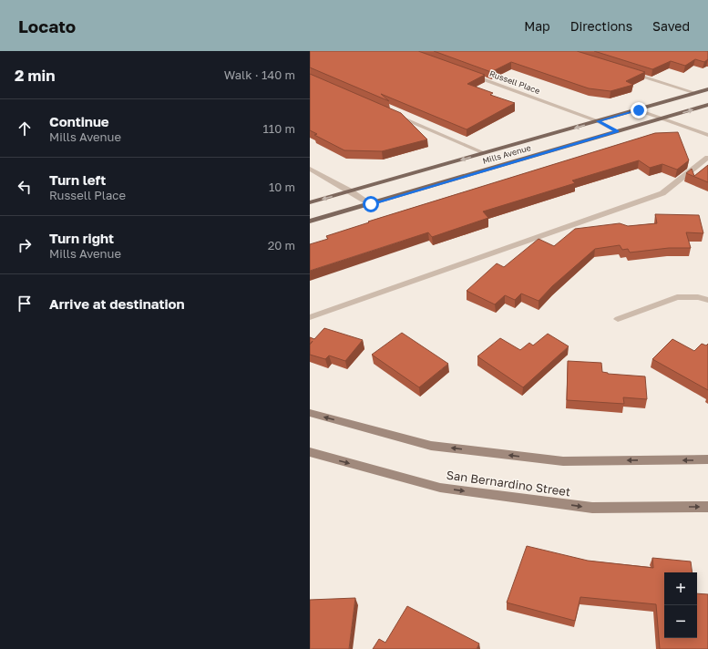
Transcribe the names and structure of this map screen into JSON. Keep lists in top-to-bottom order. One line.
{"streets":{"main road":["Mills Avenue","San Bernardino Street"],"street":["Russell Place"]},"crossings":[["Russell Place","Mills Avenue"]],"page":{"header":"Locato","nav":["Map","Directions","Saved"],"heading":["2 min","Walk · 140 m"],"list":[["Continue","Mills Avenue","110 m"],["Turn left","Russell Place","10 m"],["Turn right","Mills Avenue","20 m"],"Arrive at destination"],"map_buttons":["+","−"]}}
